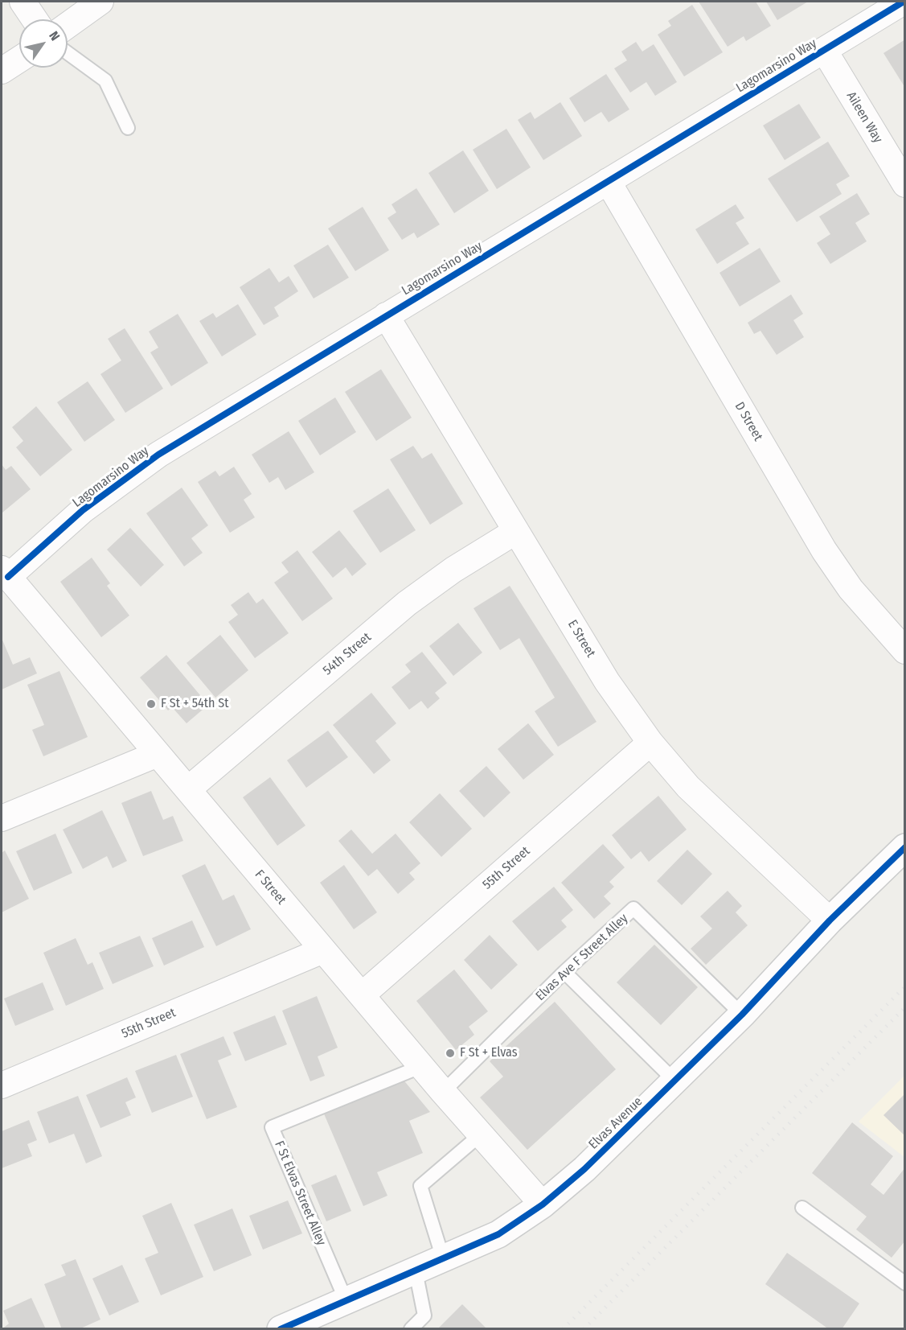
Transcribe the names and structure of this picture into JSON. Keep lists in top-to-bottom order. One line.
{"streets":{"street":["Lagomarsino Way","Aileen Way","D Street","E Street","54th Street","55th Street","F Street","Elvas Avenue"],"lane":["Elvas Ave F Street Alley","F St Elvas Street Alley"]},"crossings":[["Lagomarsino Way","Aileen Way"],["Lagomarsino Way","D Street"],["Lagomarsino Way","E Street"],["Lagomarsino Way","F Street"],["E Street","54th Street"],["E Street","55th Street"],["E Street","Elvas Avenue"],["54th Street","F Street"],["55th Street","F Street"],["F Street","Elvas Ave F Street Alley"],["F Street","Elvas Avenue"],["F Street","F St Elvas Street Alley"],["Elvas Ave F Street Alley","Elvas Avenue"],["Elvas Avenue","F St Elvas Street Alley"]],"places":["F St + 54th St","F St + Elvas"],"north":"top right"}
